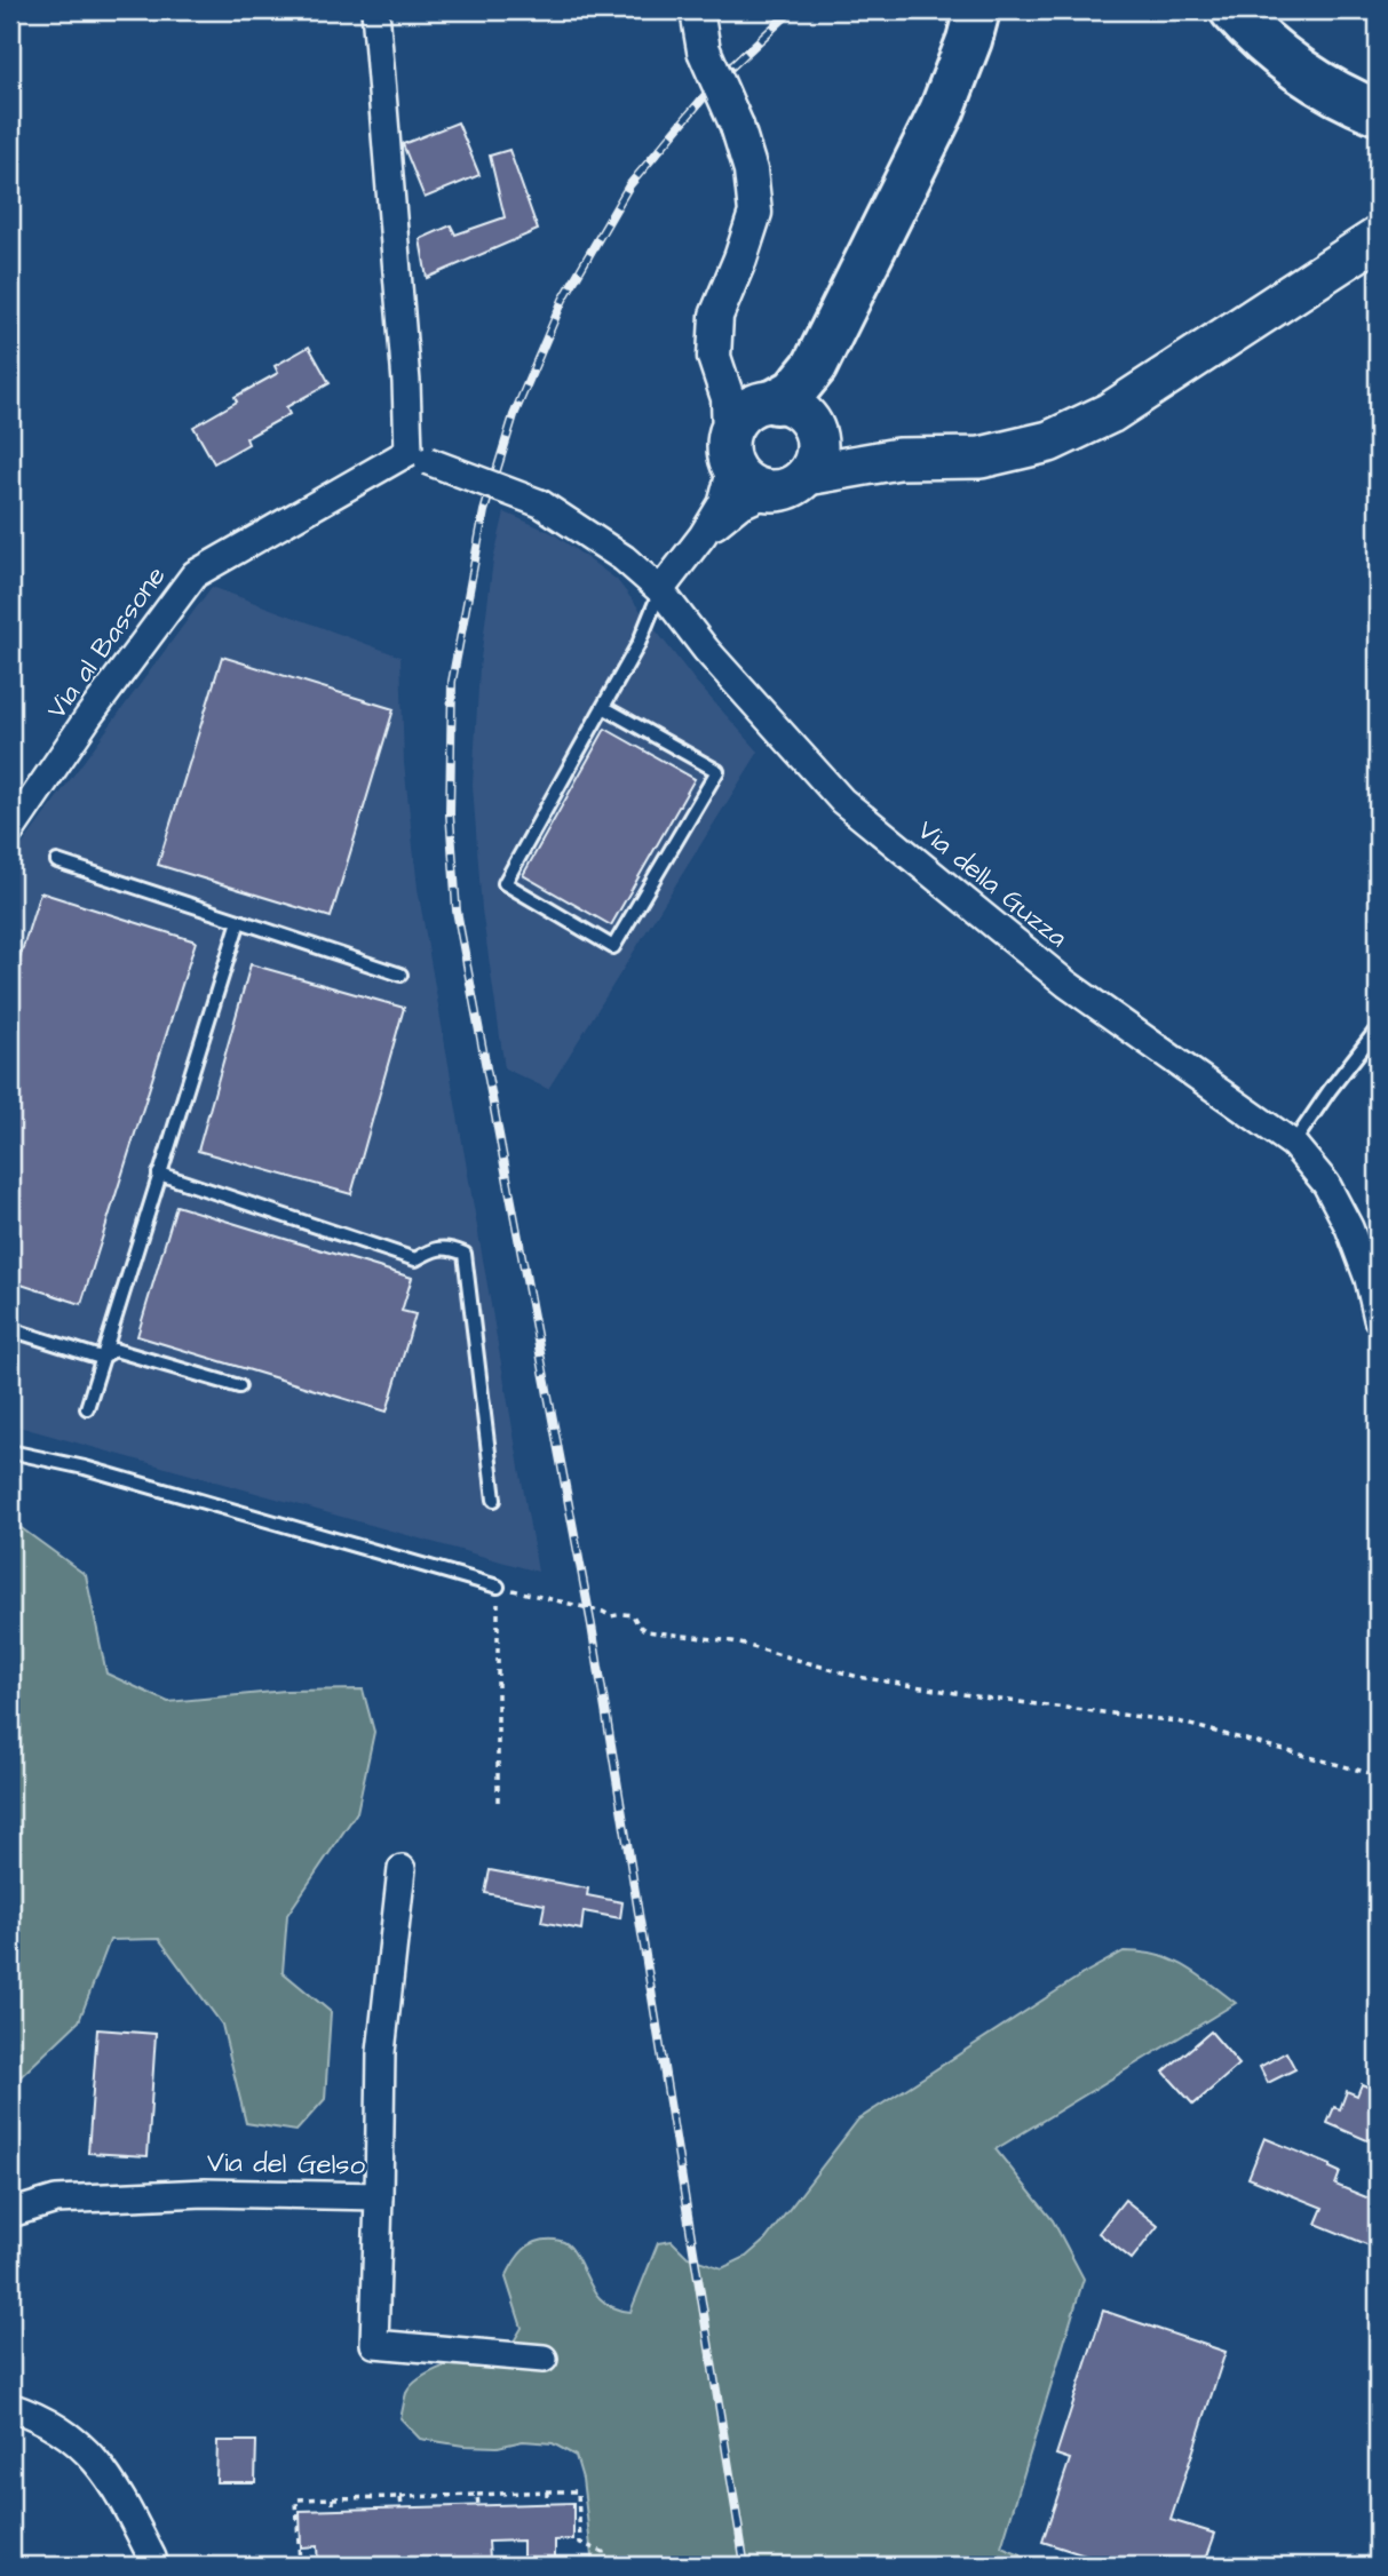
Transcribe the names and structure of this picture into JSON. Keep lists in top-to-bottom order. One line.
{"streets":{"street":["Via al Bassone","Via della Guzza","Via del Gelso"]},"crossings":[["Via al Bassone","Via della Guzza"]]}
